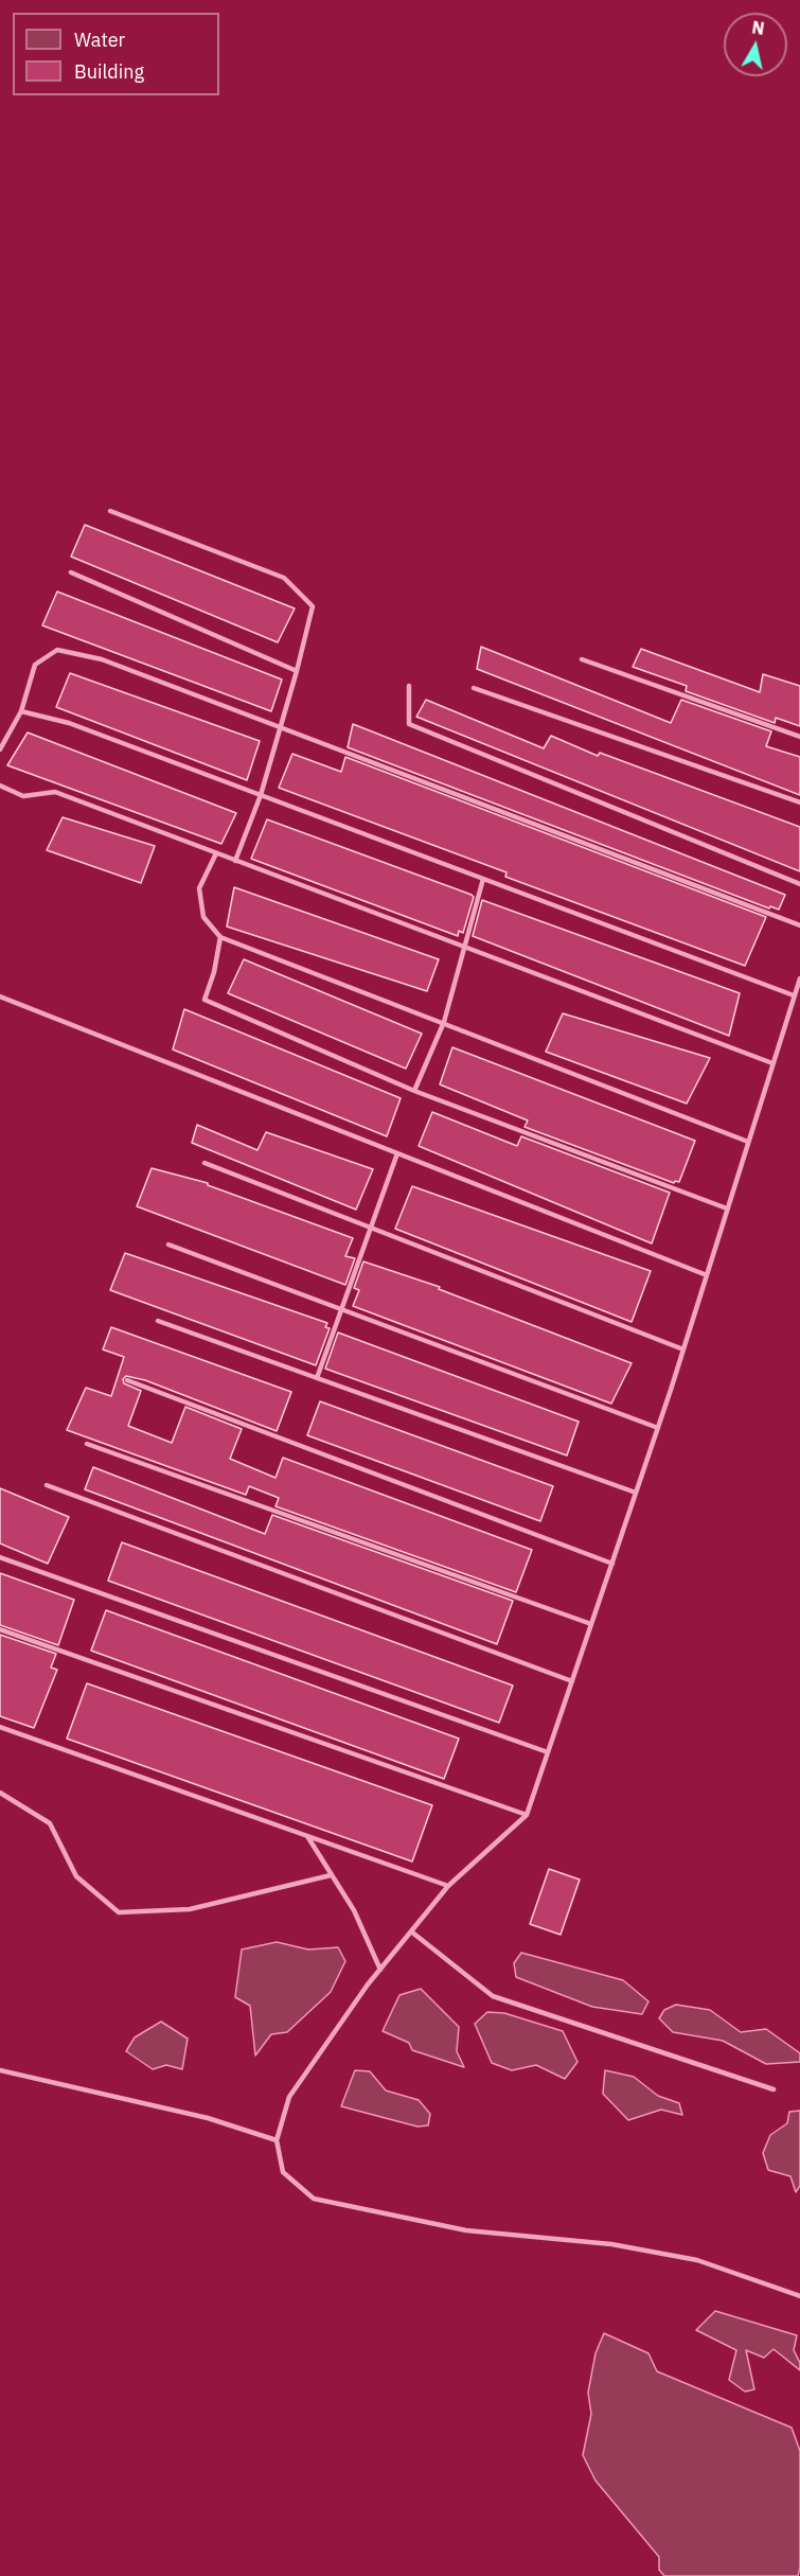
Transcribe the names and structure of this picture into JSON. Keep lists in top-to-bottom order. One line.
{"legend":["Water","Building"],"north":"top"}
